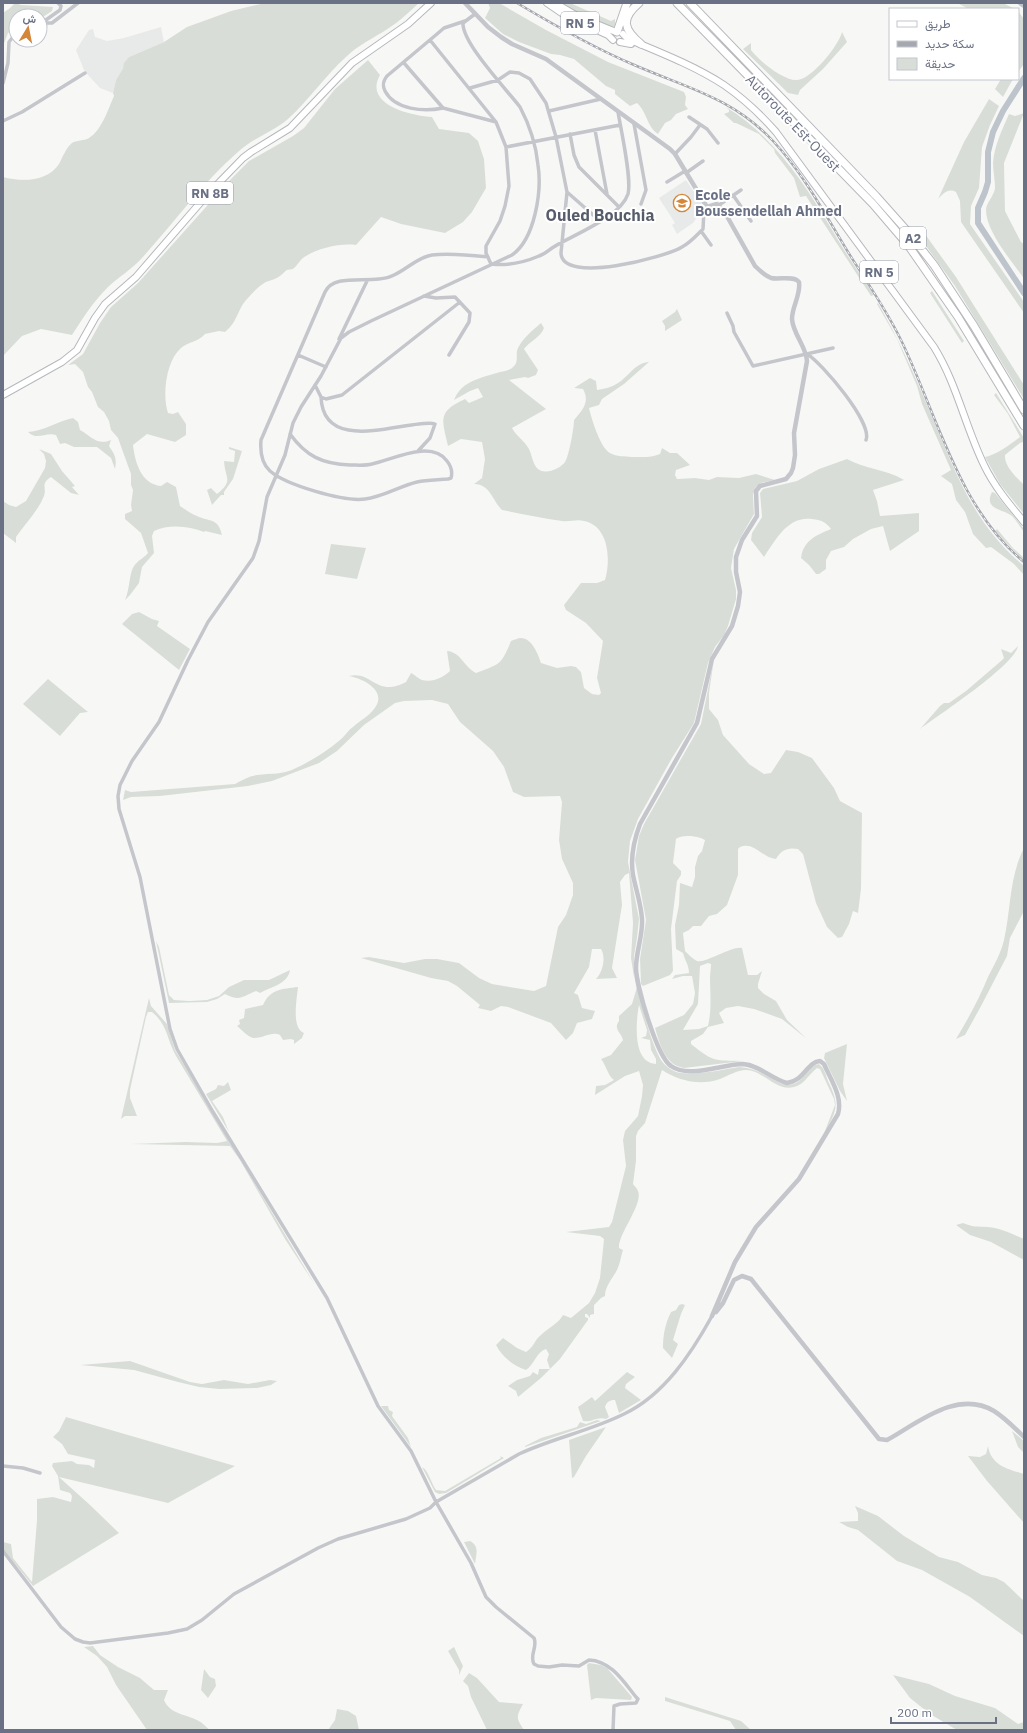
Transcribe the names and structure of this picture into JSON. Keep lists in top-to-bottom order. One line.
{"streets":{"highway":["Autoroute Est-Ouest","A2"],"main road":["RN 5","RN 8B"]},"districts":["Ouled Bouchia"],"places":{"school or university":["Ecole Boussendellah Ahmed"]},"legend":["طريق","سكة حديد","حديقة"],"scale_bar":"200 m","north":"top"}
